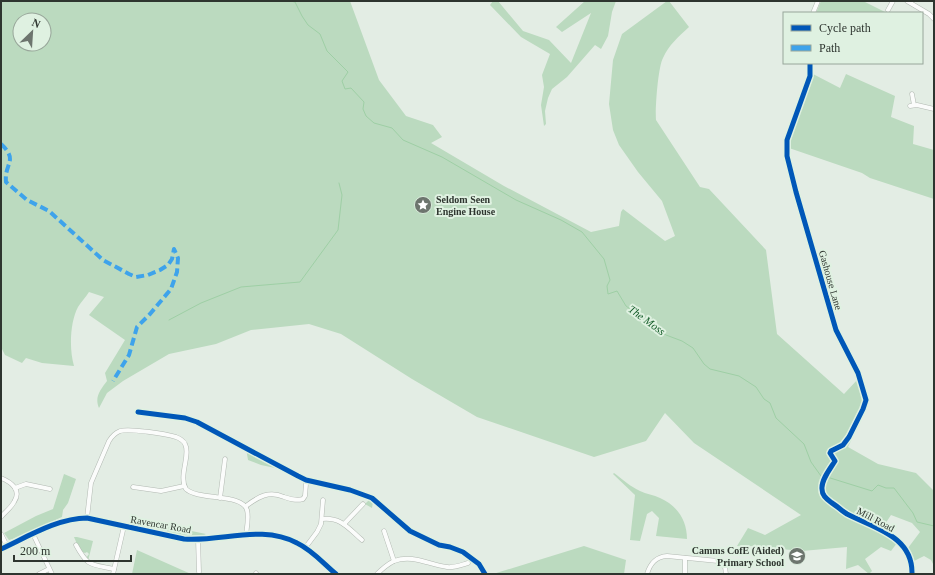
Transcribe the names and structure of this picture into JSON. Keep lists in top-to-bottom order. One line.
{"streets":{"street":["Gashouse Lane","Mill Road","Ravencar Road"]},"crossings":[["Gashouse Lane","Mill Road"]],"water":["The Moss"],"places":{"place":["Seldom Seen Engine House"],"school or university":["Camms CofE (Aided) Primary School"]},"legend":["Cycle path","Path"],"scale_bar":"200 m","north":"top right"}
